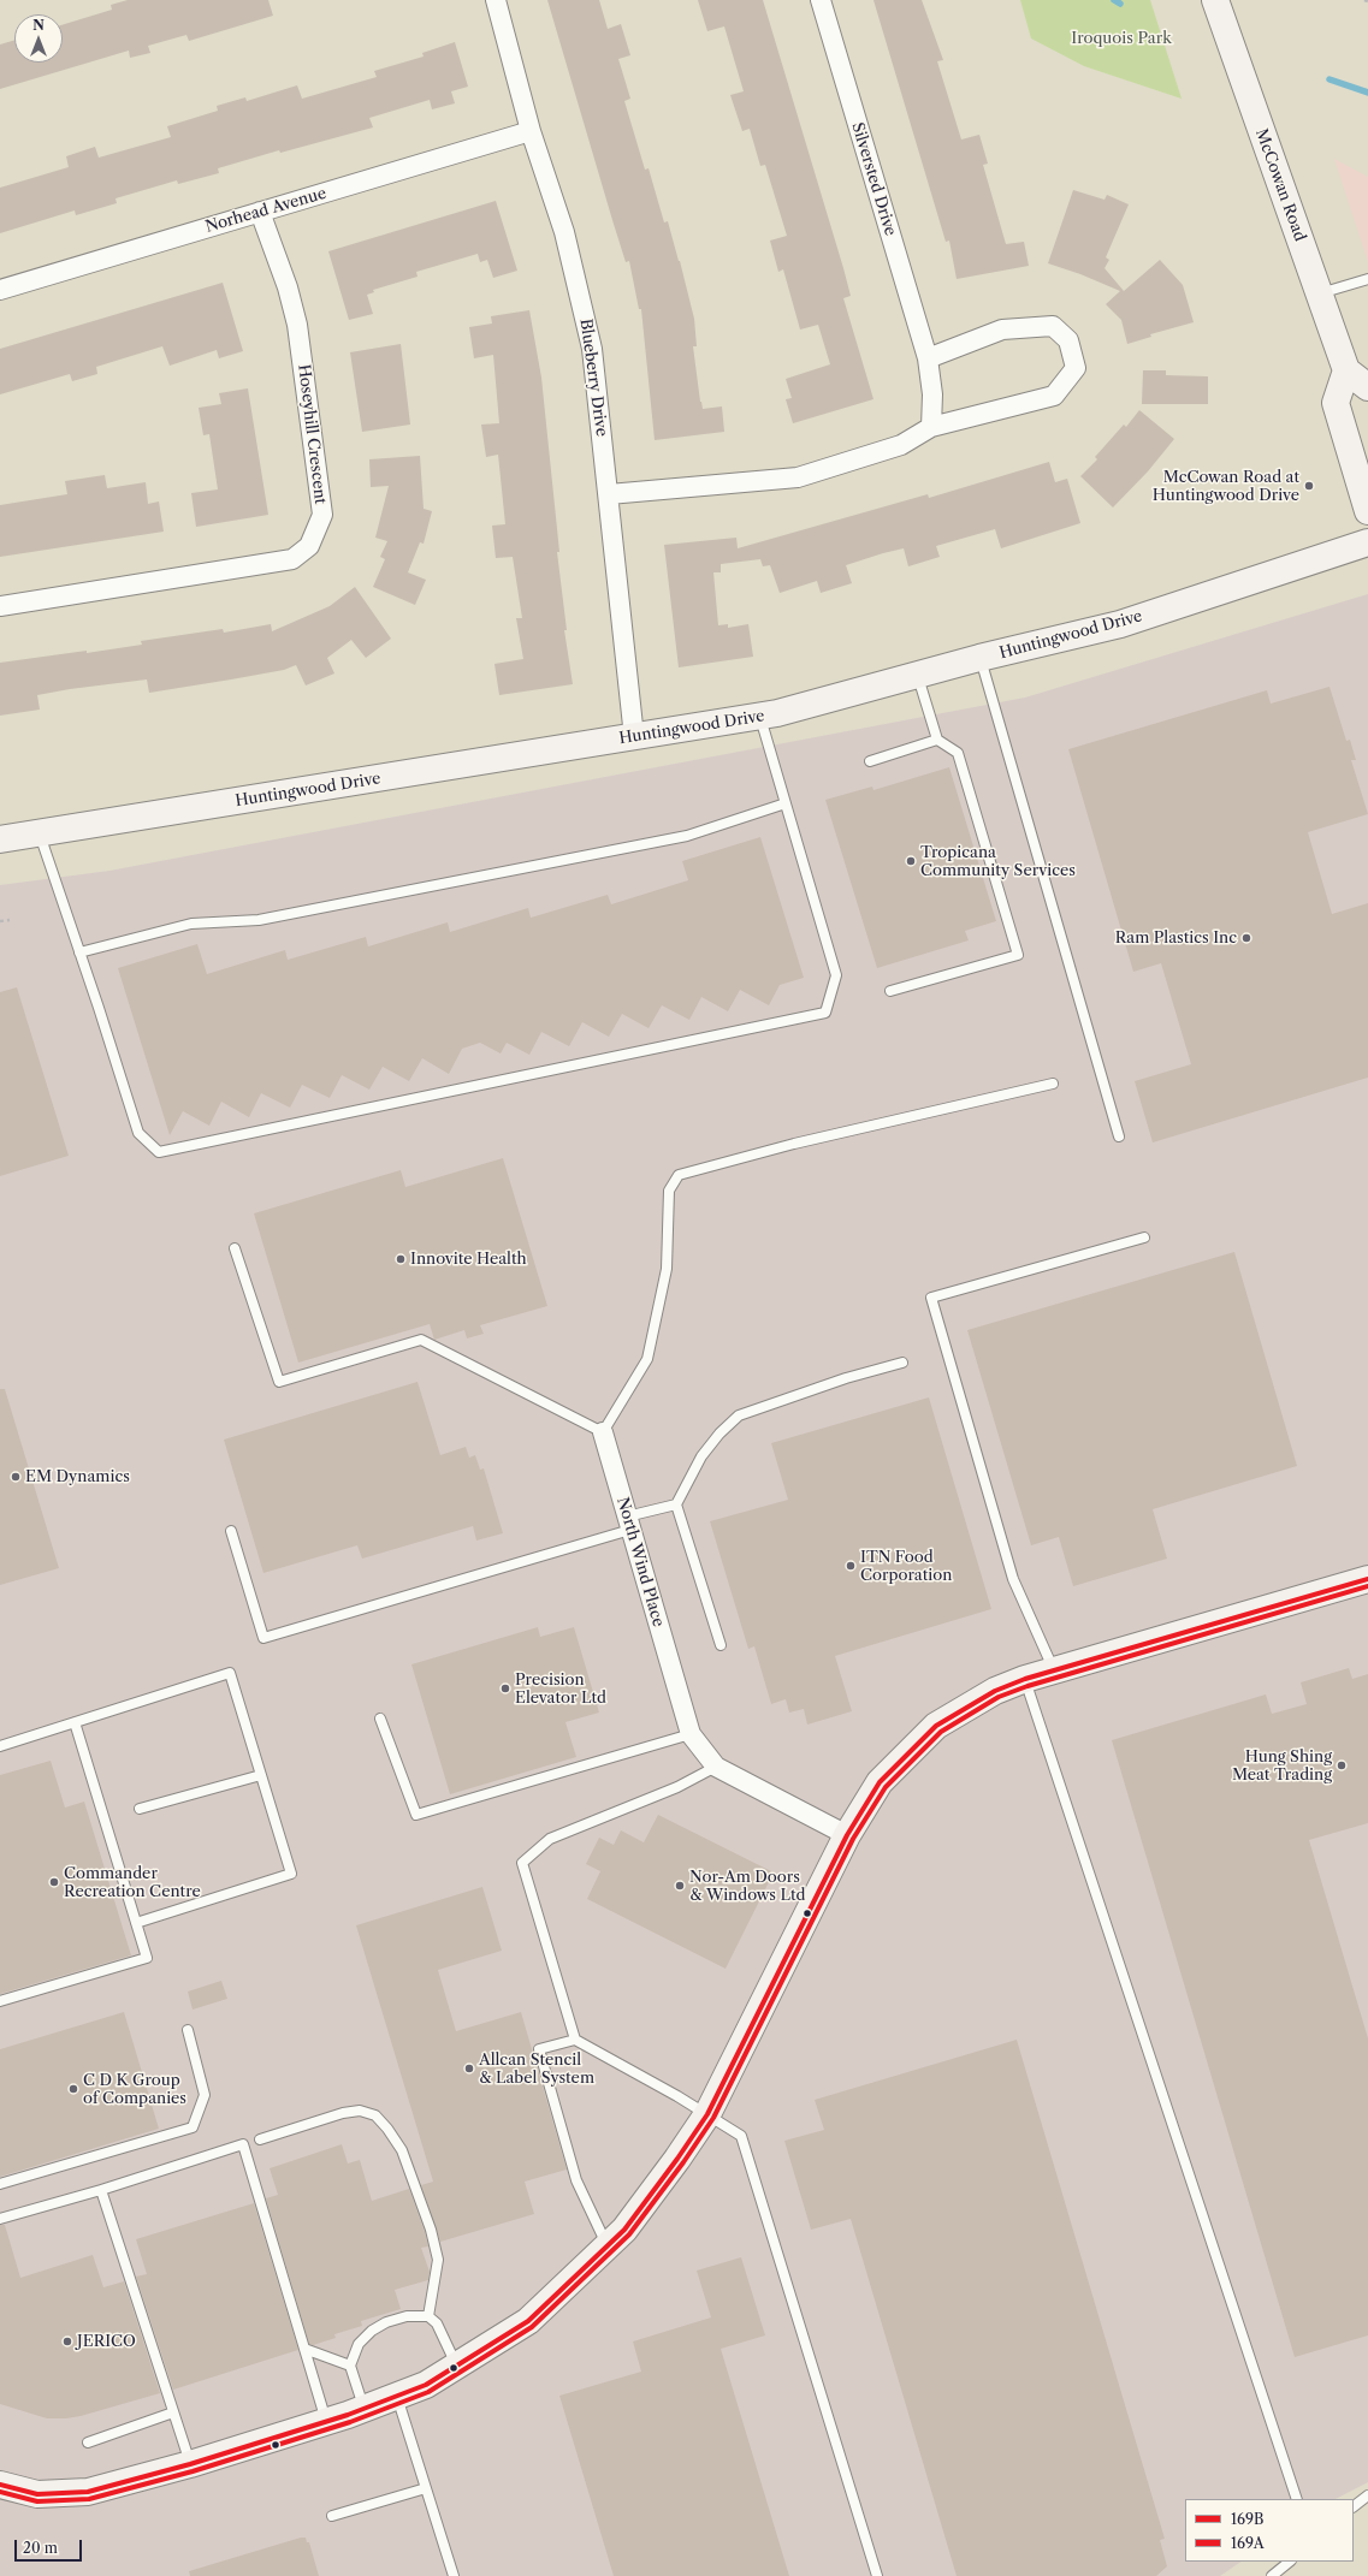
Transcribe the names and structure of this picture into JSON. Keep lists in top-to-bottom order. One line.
{"streets":{"street":["Silversted Drive","McCowan Road","Norhead Avenue","Blueberry Drive","Hoseyhill Crescent","Huntingwood Drive","North Wind Place"]},"crossings":[["Norhead Avenue","Blueberry Drive"],["Norhead Avenue","Hoseyhill Crescent"],["Blueberry Drive","Huntingwood Drive"]],"parks":["Iroquois Park"],"places":["McCowan Road at Huntingwood Drive","Tropicana Community Services","Ram Plastics Inc","Innovite Health","EM Dynamics","ITN Food Corporation","Precision Elevator Ltd","Hung Shing Meat Trading","Commander Recreation Centre","Nor-Am Doors & Windows Ltd","Allcan Stencil & Label System","C D K Group of Companies","JERICO"],"lines":["transit line 169B","transit line 169A"],"legend":["169B","169A"],"scale_bar":"20 m","north":"top"}
